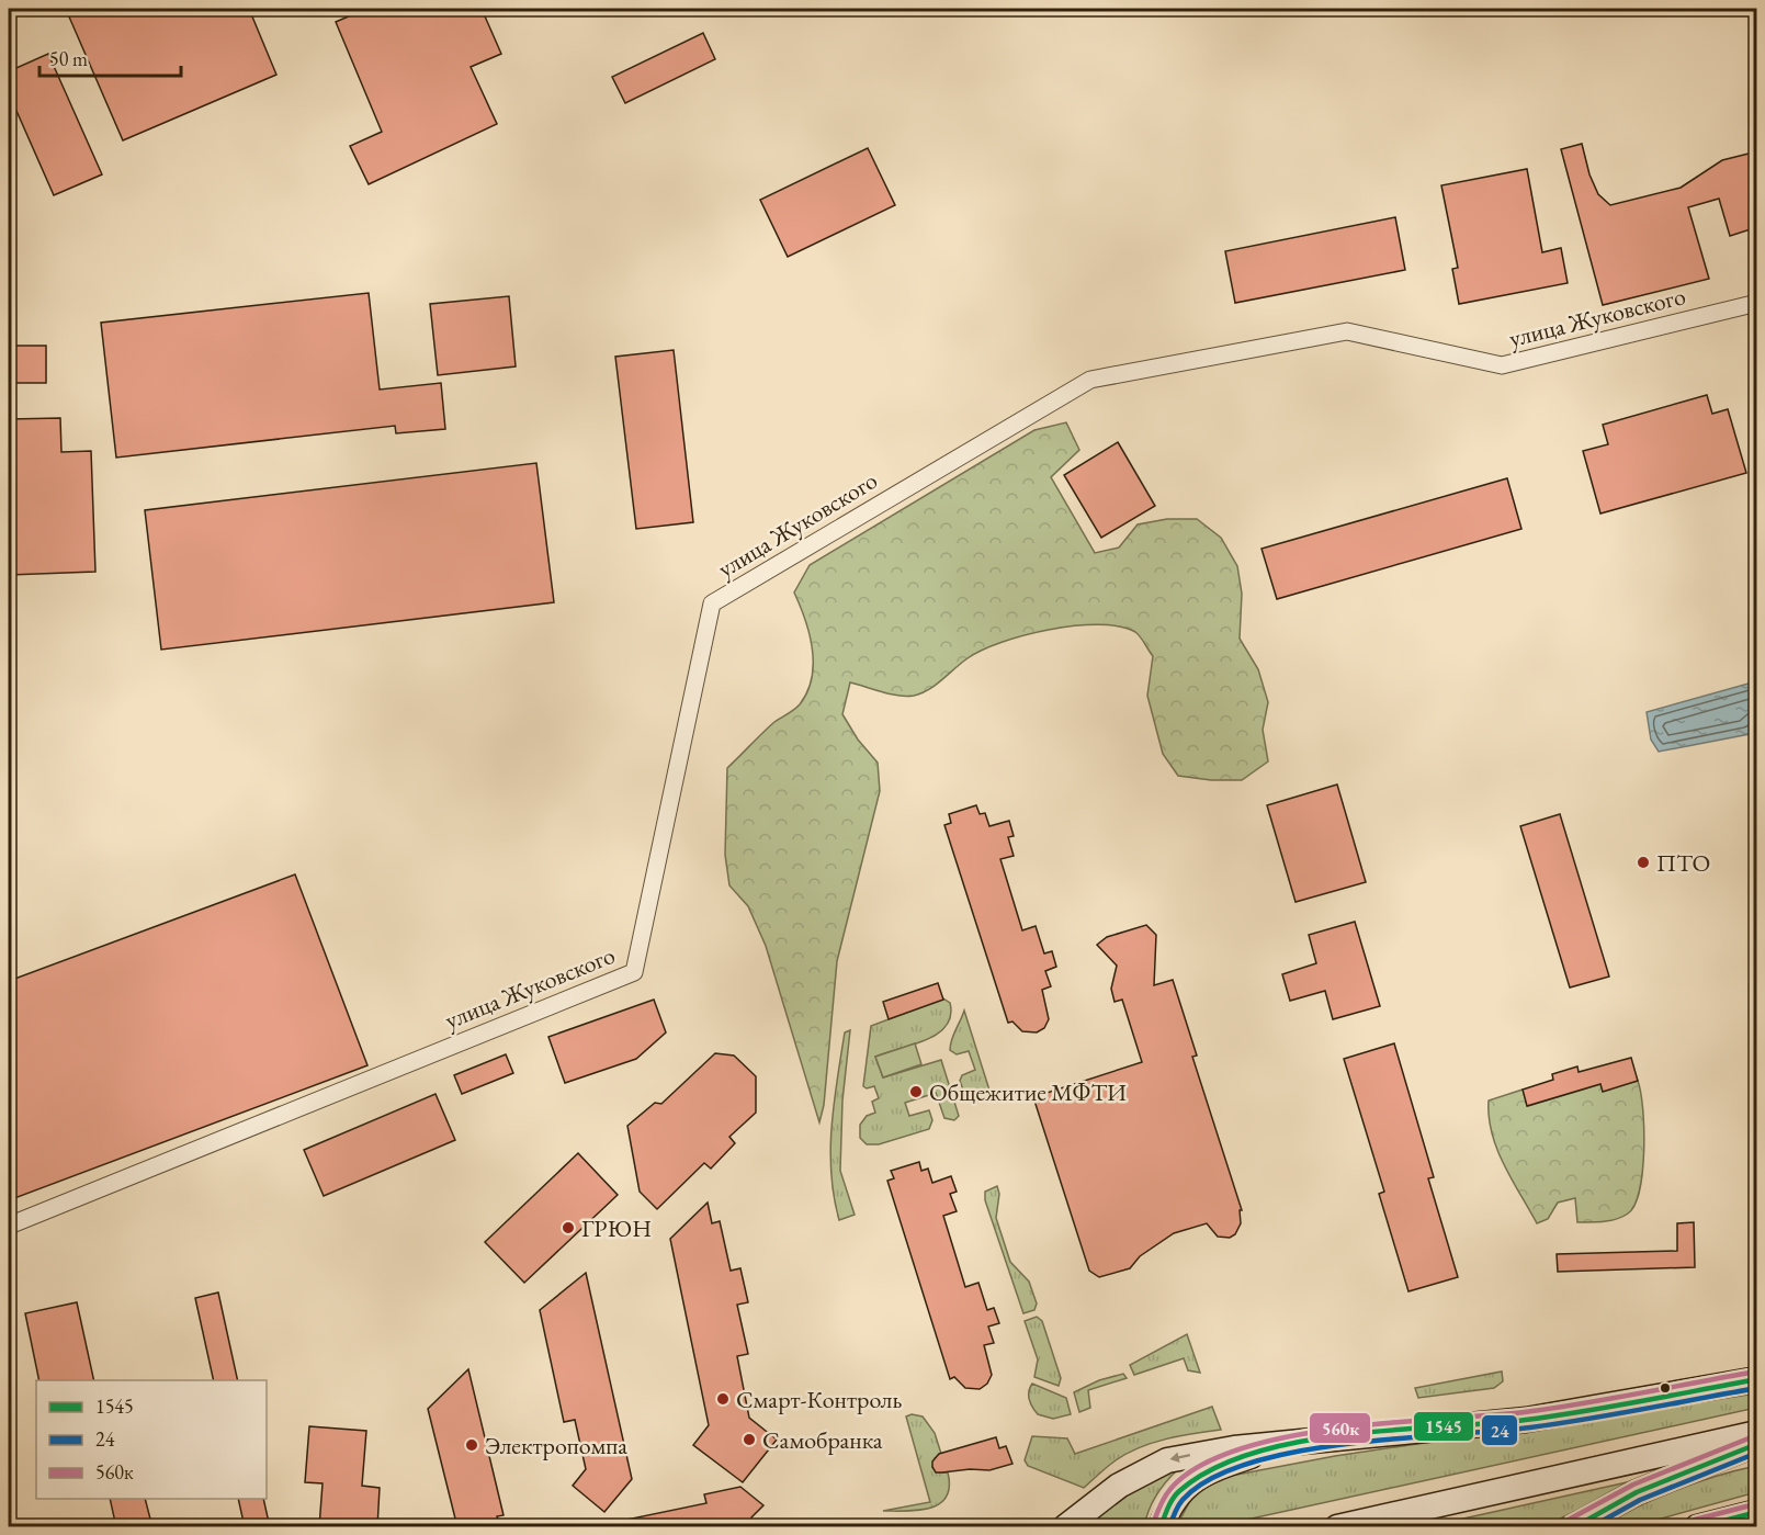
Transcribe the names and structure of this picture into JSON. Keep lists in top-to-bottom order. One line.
{"streets":{"street":["улица Жуковского"]},"places":["ПТО","Общежитие МФТИ","ГРЮН","Смарт-Контроль","Самобранка","Электропомпа"],"lines":["transit line 560к","transit line 1545","transit line 24"],"legend":["1545","24","560к"],"scale_bar":"50 m"}
